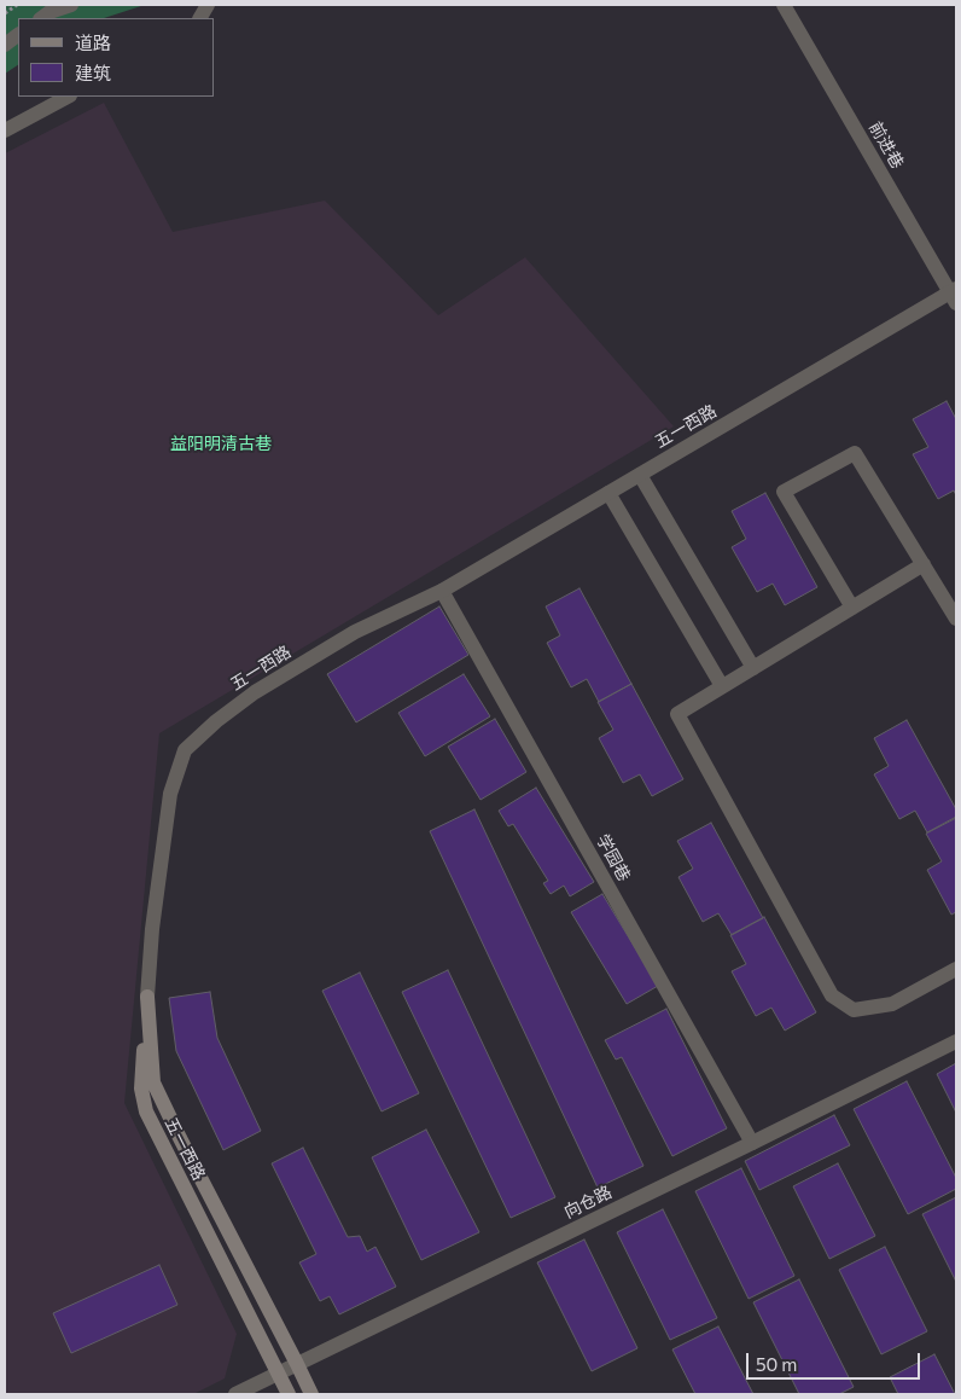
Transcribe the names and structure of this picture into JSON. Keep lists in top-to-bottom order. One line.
{"streets":{"main road":["五一西路"],"street":["前进巷","学园巷","向仓路"]},"crossings":[["前进巷","五一西路"],["五一西路","学园巷"],["五一西路","向仓路"],["学园巷","向仓路"]],"parks":["益阳明清古巷"],"legend":["道路","建筑"],"scale_bar":"50 m"}
